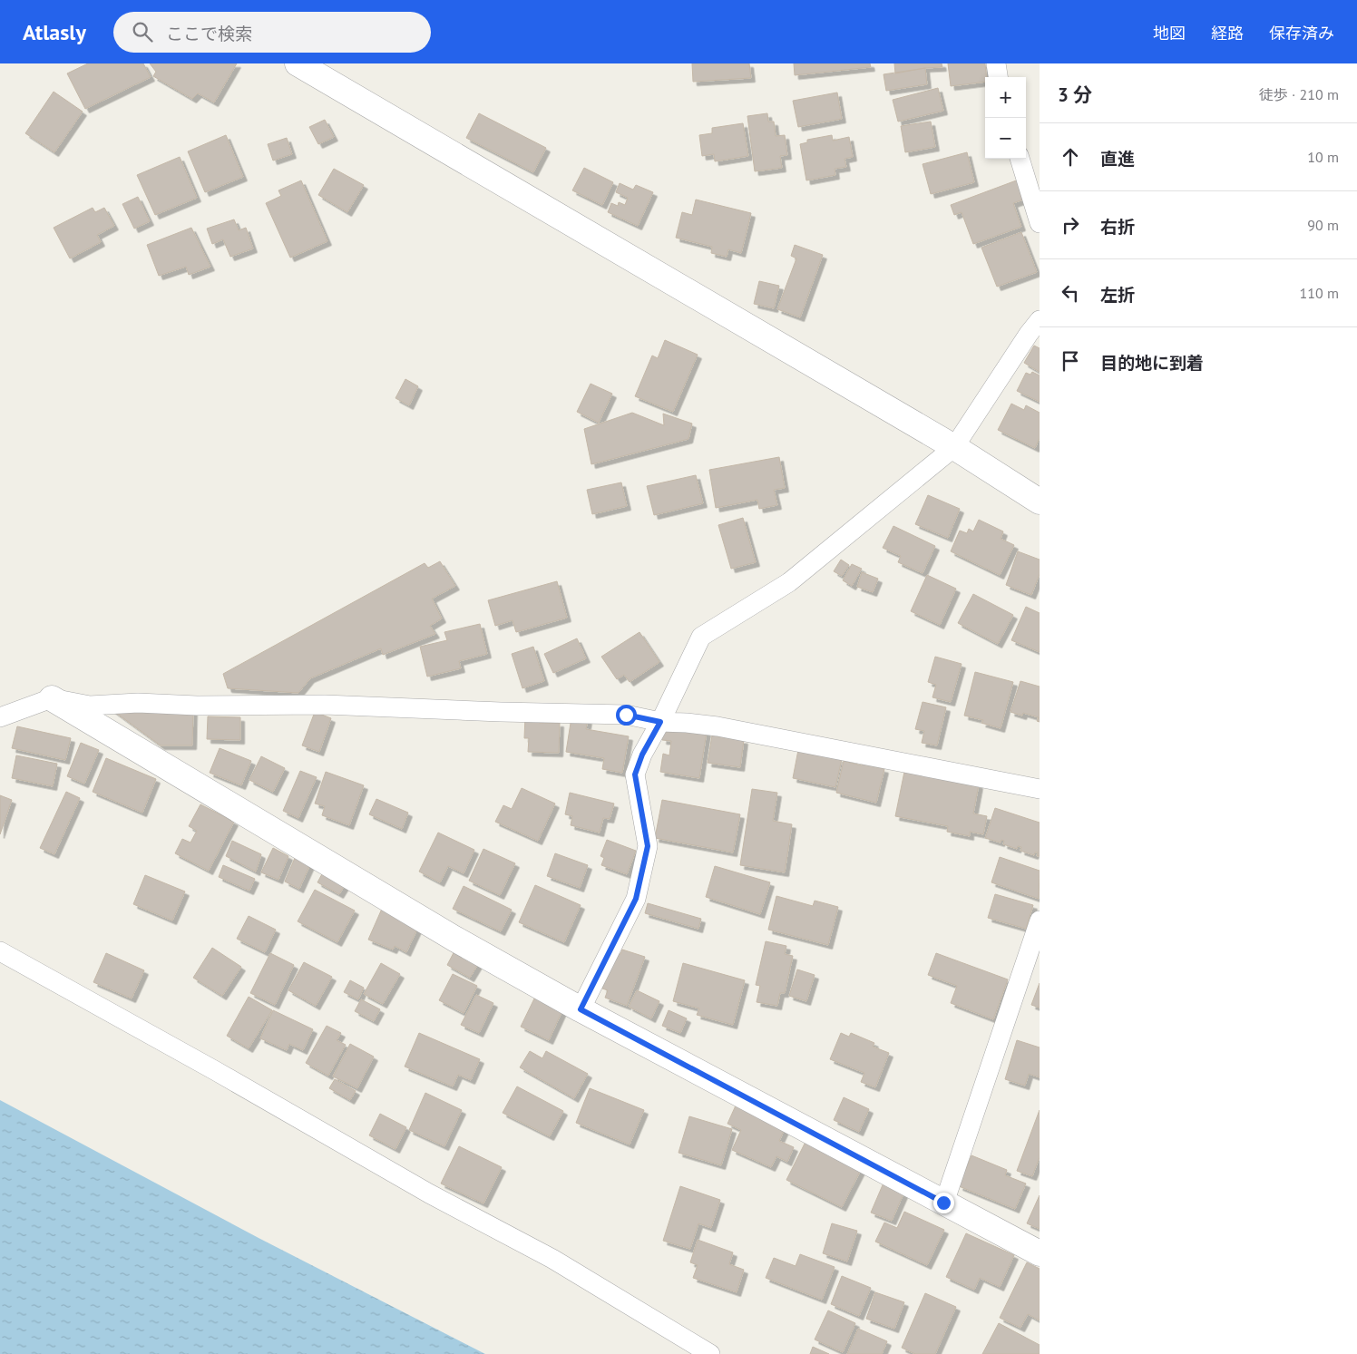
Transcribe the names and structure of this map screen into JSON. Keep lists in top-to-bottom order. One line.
{"page":{"header":"Atlasly","search":"ここで検索","nav":["地図","経路","保存済み"],"heading":["3 分","徒歩 · 210 m"],"map_buttons":["+","−"],"list":[["直進","10 m"],["右折","90 m"],["左折","110 m"],"目的地に到着"]}}
